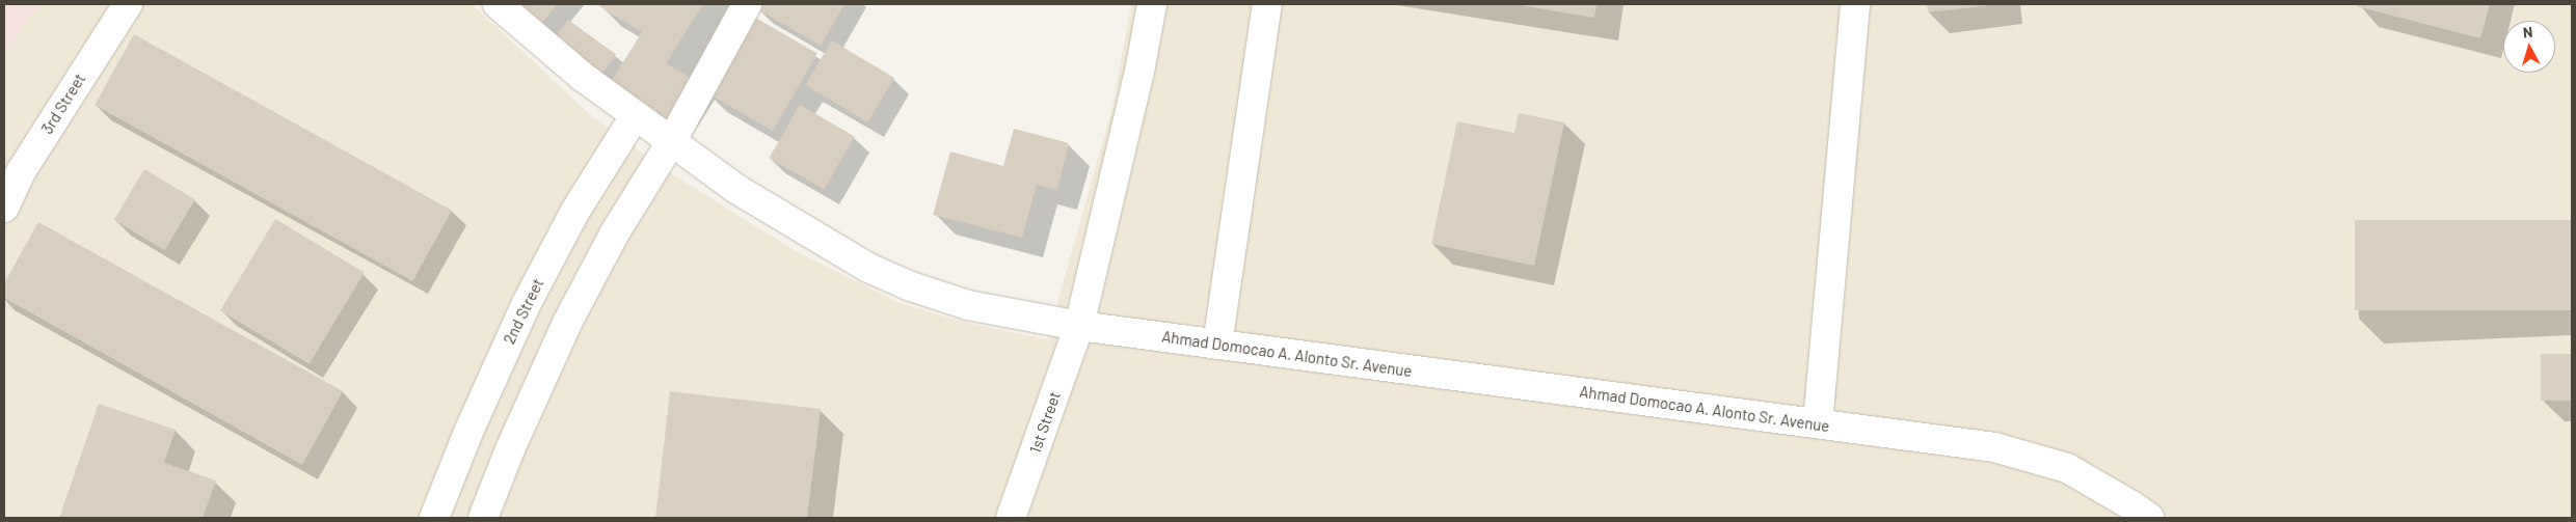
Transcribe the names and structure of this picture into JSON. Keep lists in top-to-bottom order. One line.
{"streets":{"street":["3rd Street","2nd Street","Ahmad Domocao A. Alonto Sr. Avenue","1st Street"]},"crossings":[["2nd Street","Ahmad Domocao A. Alonto Sr. Avenue"],["Ahmad Domocao A. Alonto Sr. Avenue","1st Street"]],"north":"top"}
